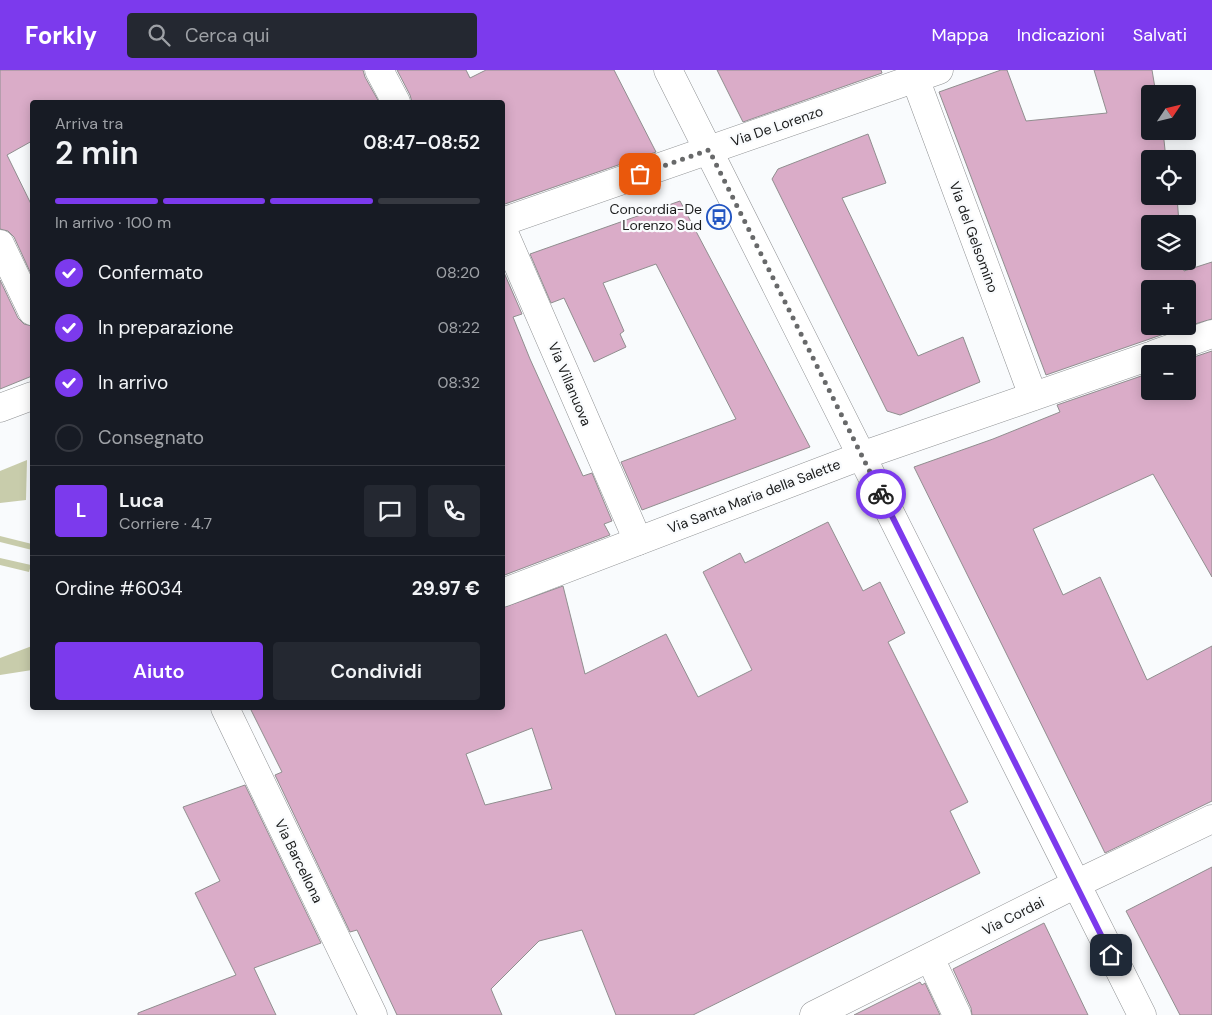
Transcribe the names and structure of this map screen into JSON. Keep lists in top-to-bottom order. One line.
{"streets":{"street":["Via De Lorenzo","Via del Gelsomino","Via Villanuova","Via Santa Maria della Salette","Via Barcellona","Via Cordai"]},"crossings":[["Via De Lorenzo","Via del Gelsomino"],["Via del Gelsomino","Via Santa Maria della Salette"],["Via Villanuova","Via Santa Maria della Salette"]],"places":{"bus stop":["Concordia-De Lorenzo Sud"]},"north":"top right","page":{"header":"Forkly","search":"Cerca qui","nav":["Mappa","Indicazioni","Salvati"],"map_buttons":["+","−"],"heading":["2 min","Arriva tra","08:47–08:52"],"panel":["Luca","Corriere · 4.7","Ordine #6034","29.97 €"],"bar":"In arrivo · 100 m","list":[["Confermato","08:20"],["In preparazione","08:22"],["In arrivo","08:32"],"Consegnato"],"round":"L","buttons":["Aiuto","Condividi"]}}
